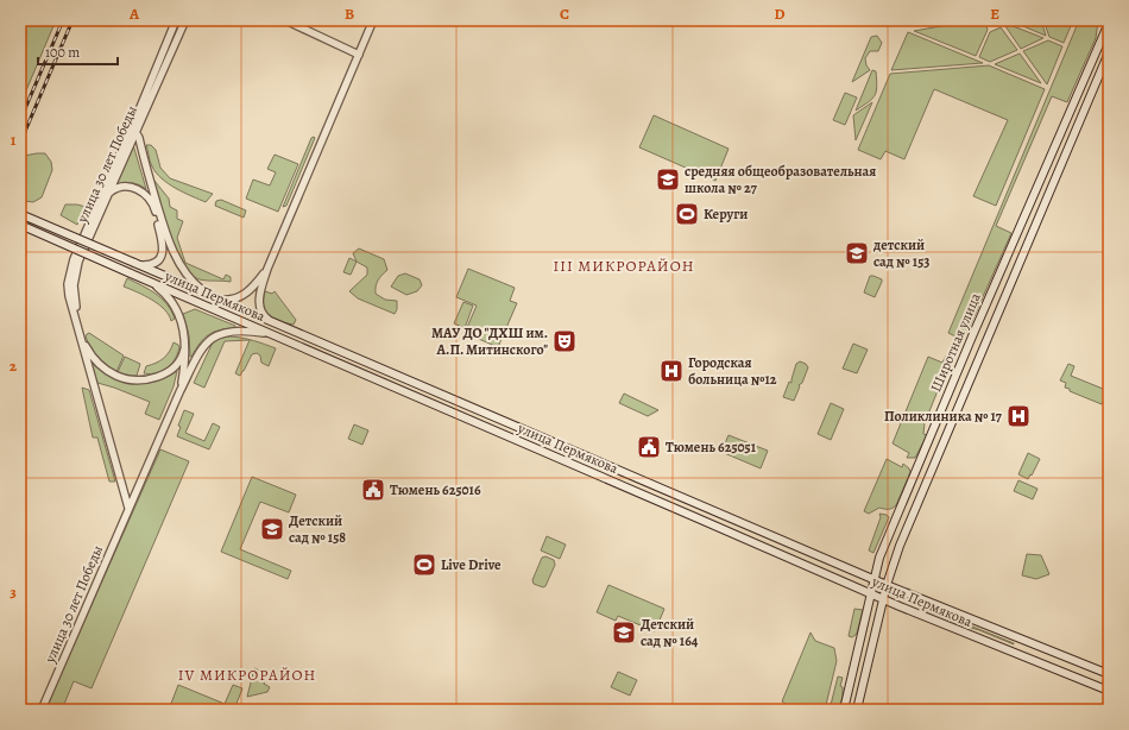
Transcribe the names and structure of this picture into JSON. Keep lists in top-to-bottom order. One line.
{"streets":{"main road":["улица Пермякова","Широтная улица"],"street":["улица 30 лет Победы"]},"crossings":[["улица Пермякова","Широтная улица"]],"districts":["III МИКРОРАЙОН","IV МИКРОРАЙОН"],"places":{"school or university":["средняя общеобразовательная школа № 27","детский сад № 153","Детский сад № 158","Детский сад № 164"],"sports":["Керуги","Live Drive"],"theatre":["МАУ ДО \"ДХШ им. А.П. Митинского\""],"hospital":["Городская больница №12","Поликлиника № 17"],"public building":["Тюмень 625051","Тюмень 625016"]},"scale_bar":"100 m","grid":{"columns":["A","B","C","D","E"],"rows":["1","2","3"]}}
